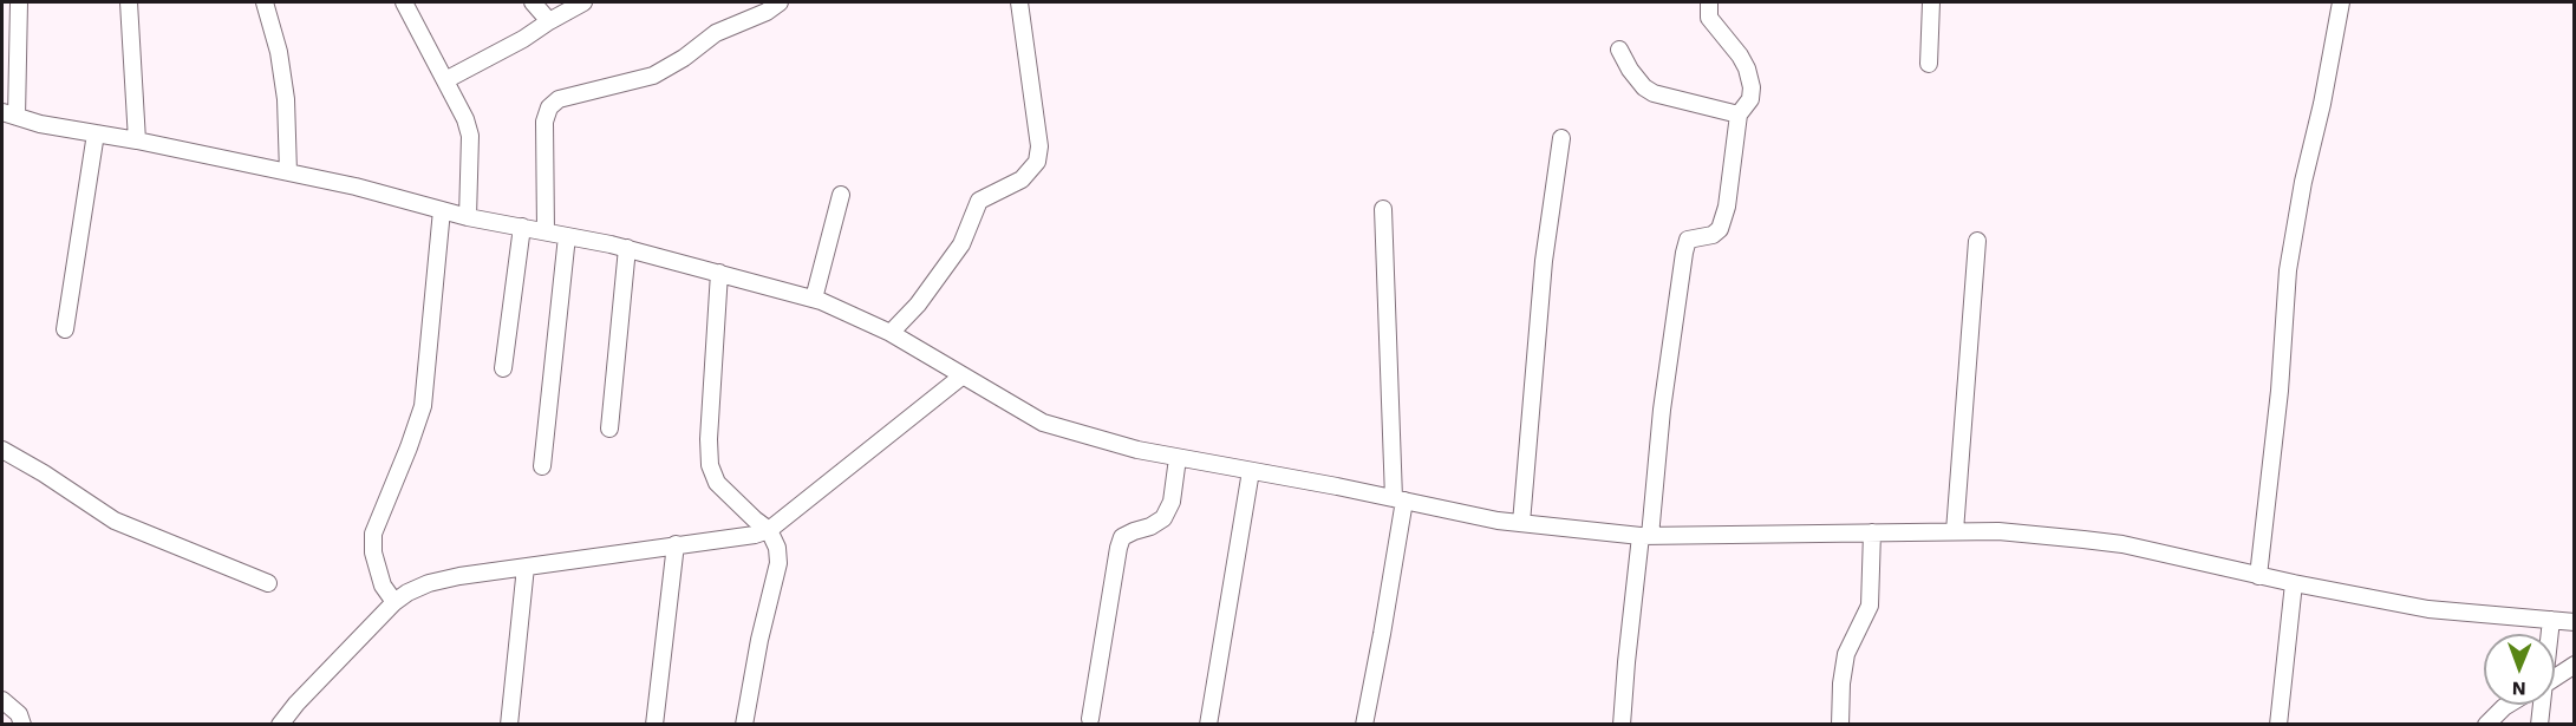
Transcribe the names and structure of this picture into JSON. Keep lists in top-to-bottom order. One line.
{"north":"bottom"}
